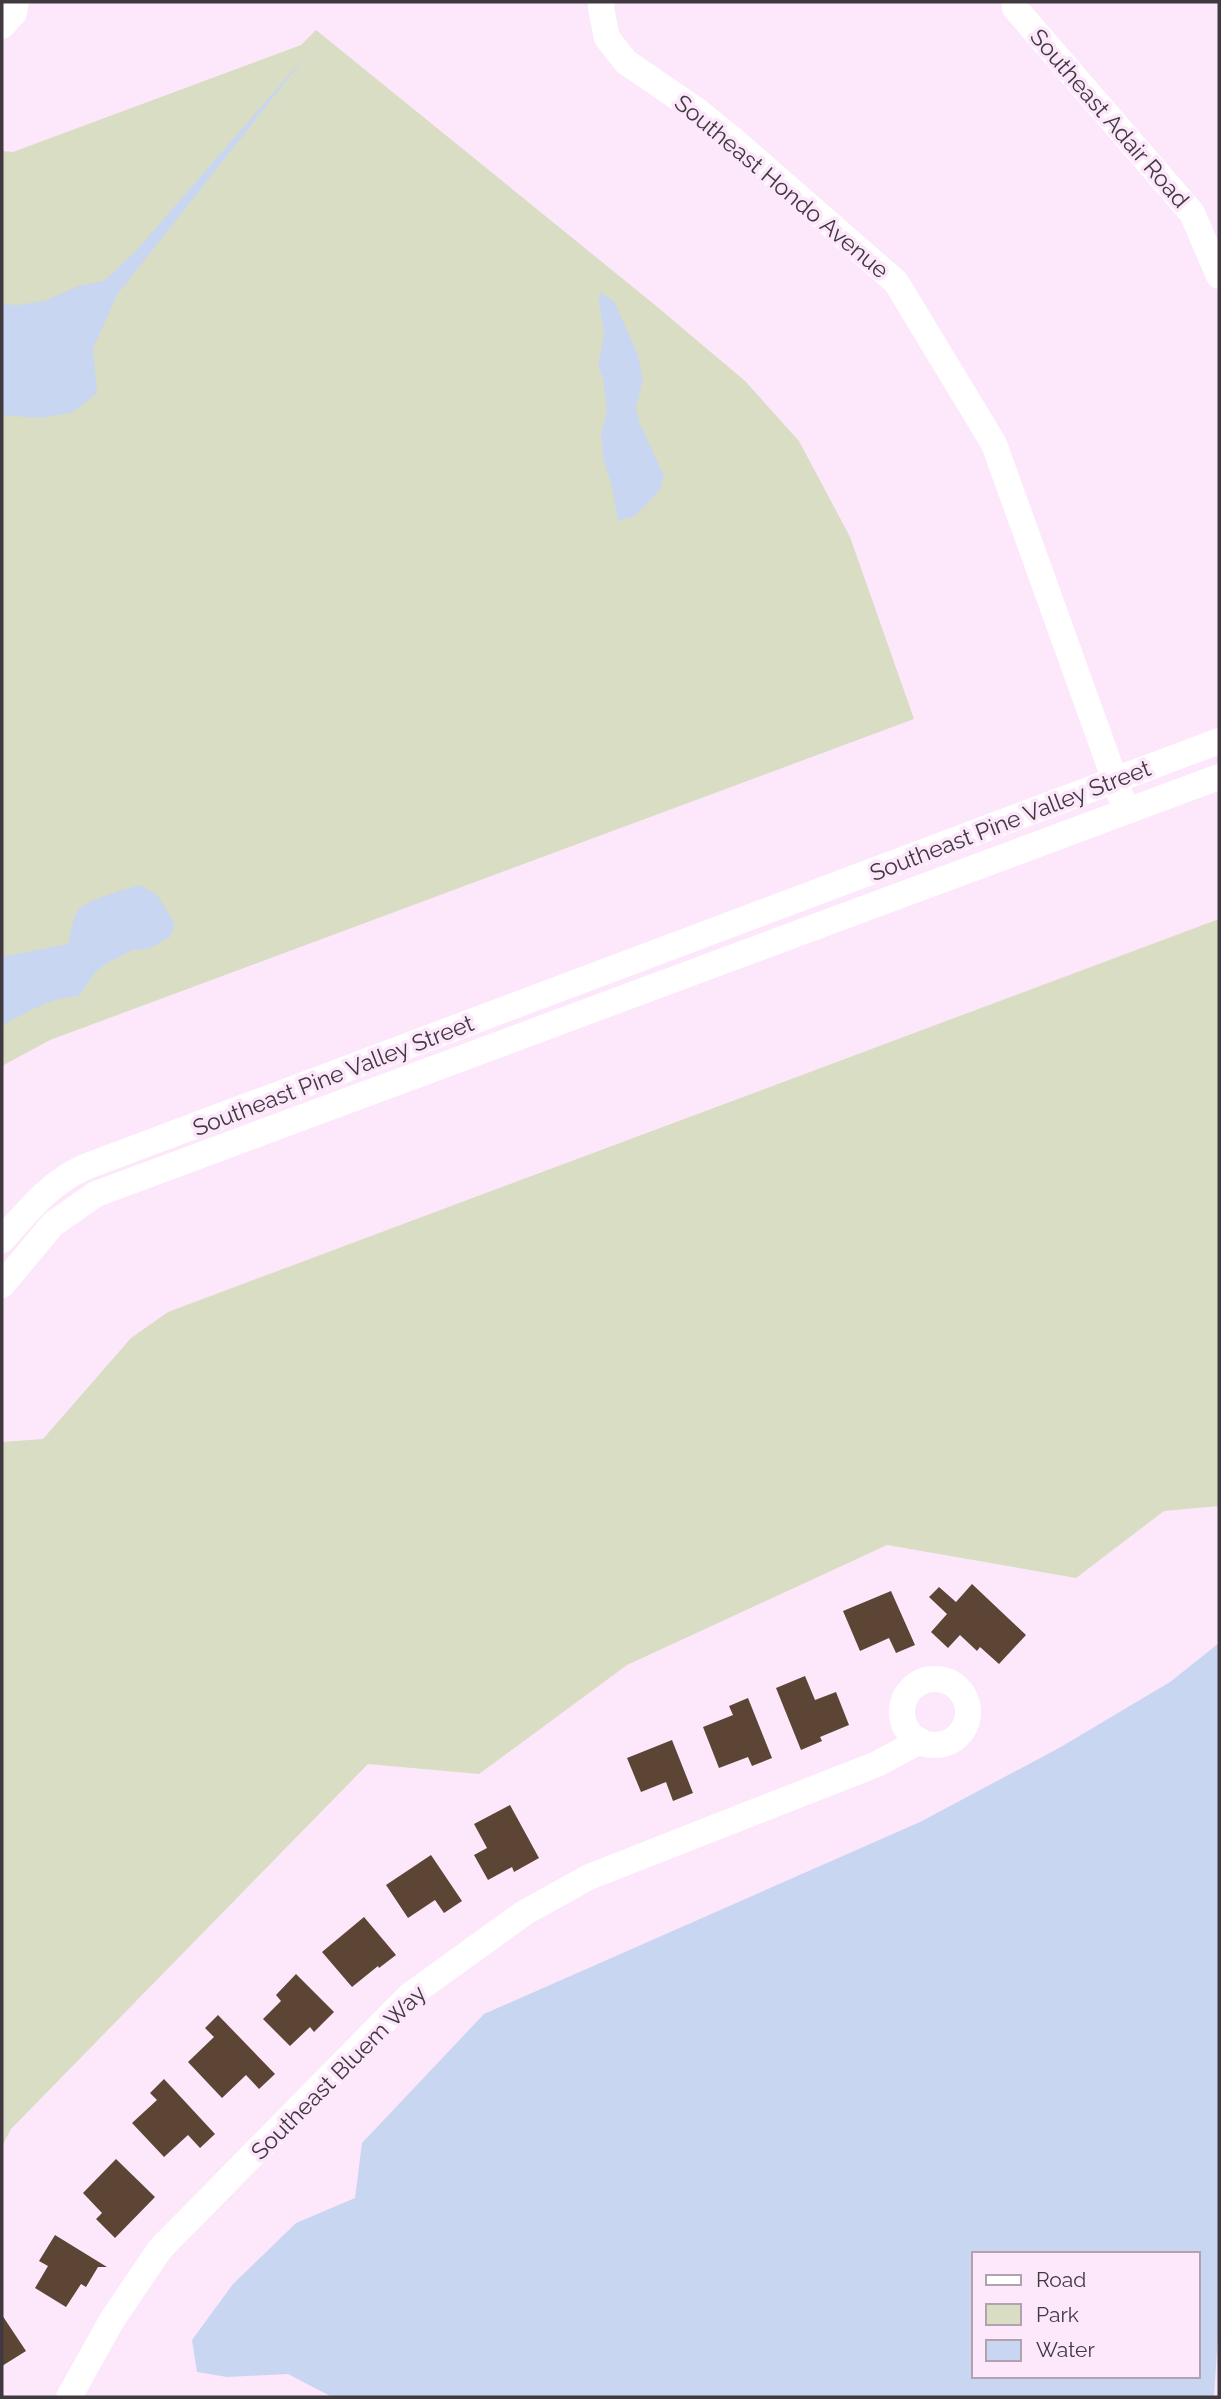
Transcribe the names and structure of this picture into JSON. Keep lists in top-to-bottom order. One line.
{"streets":{"street":["Southeast Adair Road","Southeast Hondo Avenue","Southeast Pine Valley Street","Southeast Bluem Way"]},"crossings":[["Southeast Hondo Avenue","Southeast Pine Valley Street"]],"legend":["Road","Park","Water"]}
